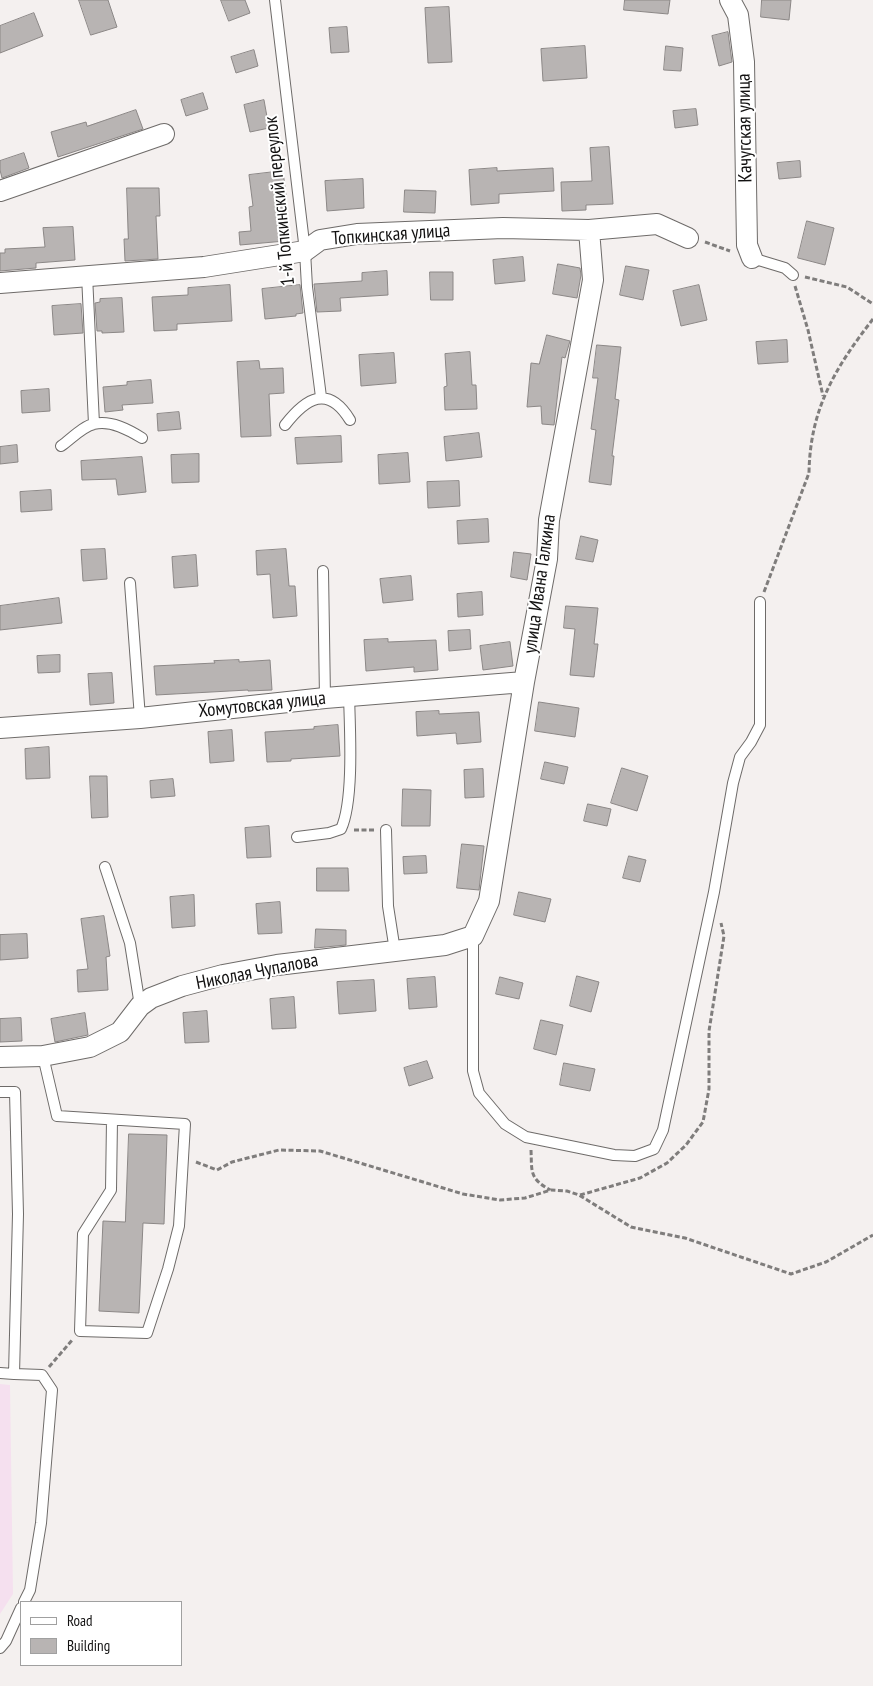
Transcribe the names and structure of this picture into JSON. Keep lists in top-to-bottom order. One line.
{"streets":{"street":["Качугская улица","Топкинская улица","улица Ивана Галкина","Хомутовская улица","Николая Чупалова"],"lane":["1-й Топкинский переулок"]},"crossings":[["1-й Топкинский переулок","Топкинская улица"],["Топкинская улица","улица Ивана Галкина"],["улица Ивана Галкина","Хомутовская улица"],["улица Ивана Галкина","Николая Чупалова"]],"legend":["Road","Building"]}
